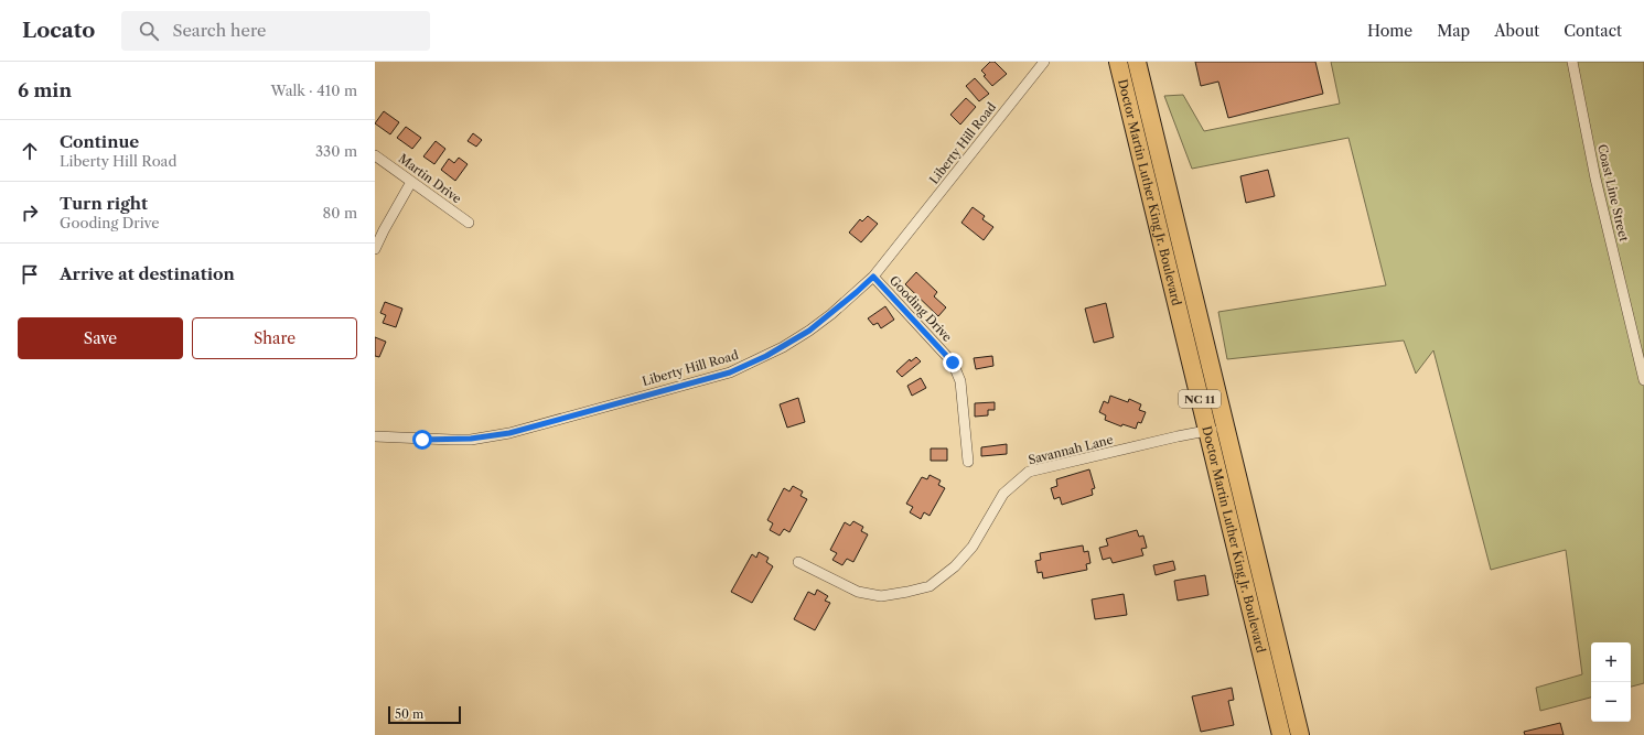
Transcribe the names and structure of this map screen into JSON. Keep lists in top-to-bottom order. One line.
{"streets":{"highway":["Doctor Martin Luther King Jr. Boulevard","NC 11"],"street":["Liberty Hill Road","Martin Drive","Coast Line Street","Gooding Drive","Savannah Lane"]},"crossings":[["Liberty Hill Road","Gooding Drive"],["Doctor Martin Luther King Jr. Boulevard","Savannah Lane"]],"scale_bar":"50 m","page":{"header":"Locato","search":"Search here","nav":["Home","Map","About","Contact"],"heading":["6 min","Walk · 410 m"],"list":[["Continue","Liberty Hill Road","330 m"],["Turn right","Gooding Drive","80 m"],"Arrive at destination"],"buttons":["Save","Share"],"map_buttons":["+","−"],"scale":"50 m"}}
